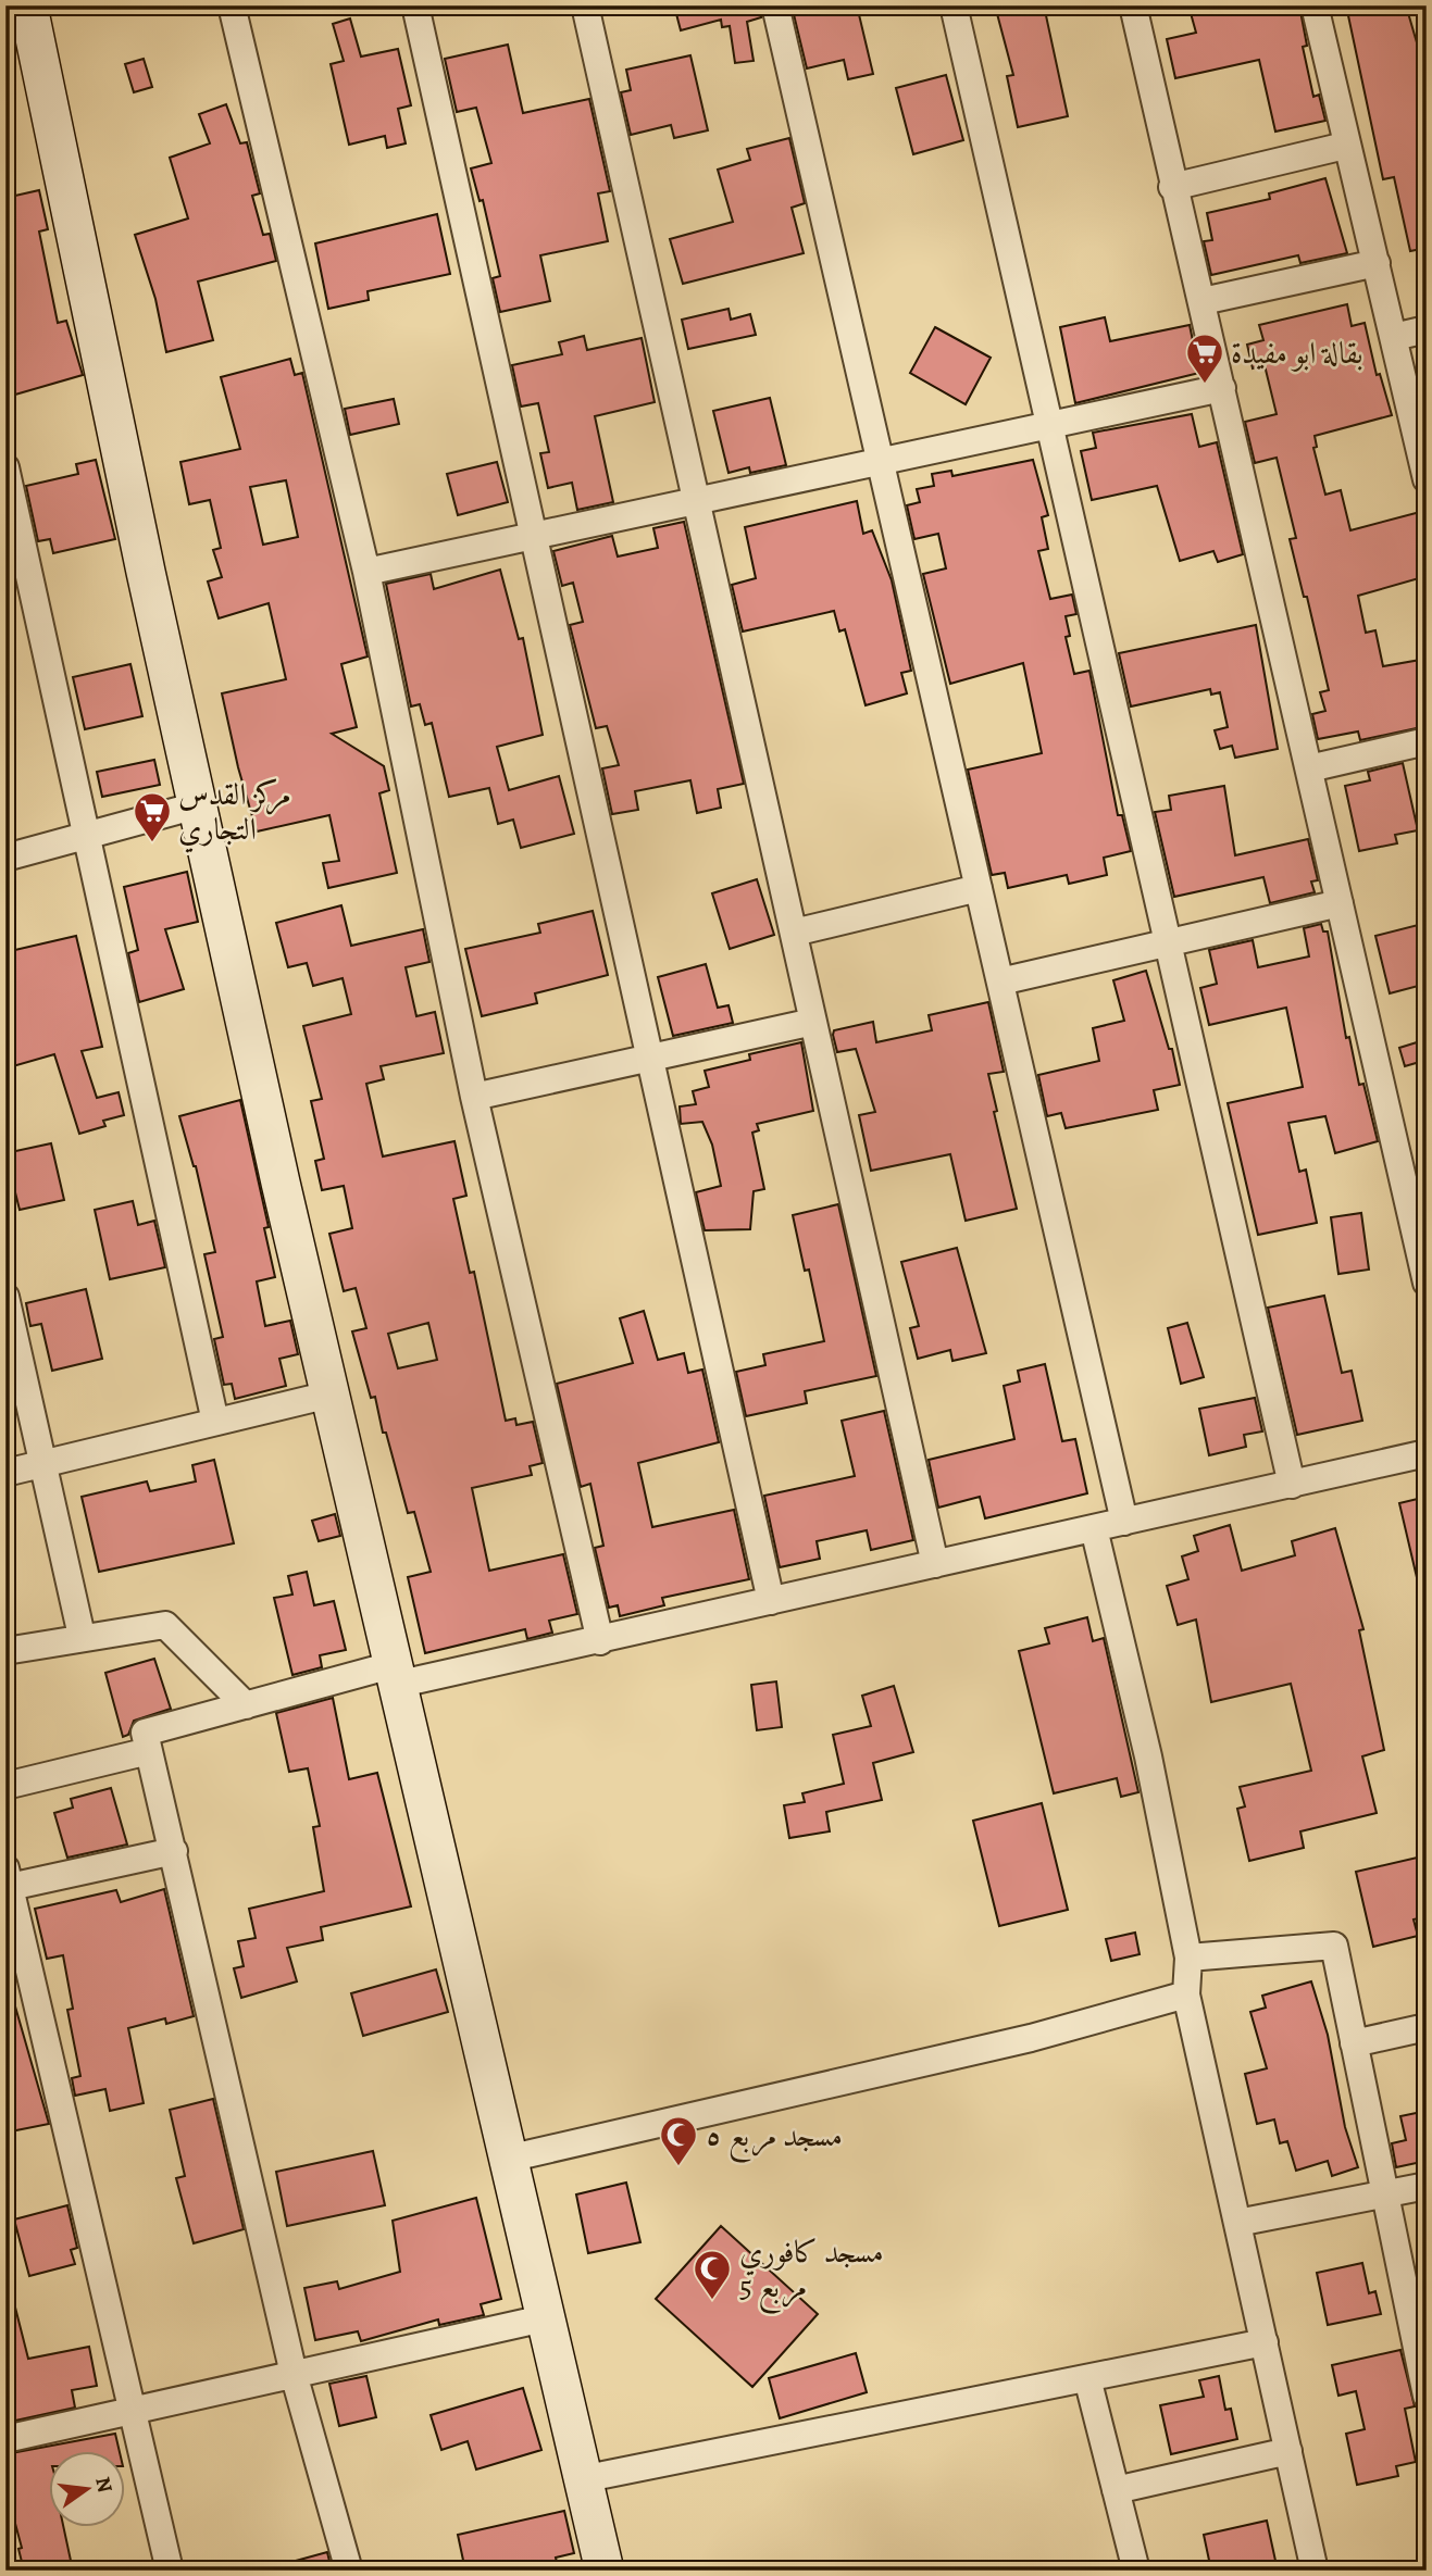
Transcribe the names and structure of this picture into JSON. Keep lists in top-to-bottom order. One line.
{"places":{"supermarket":["بقالة ابو مفيدة","مركز القدس التجاري"],"mosque":["مسجد مربع ٥","مسجد كافوري مربع 5"]},"north":"right"}
